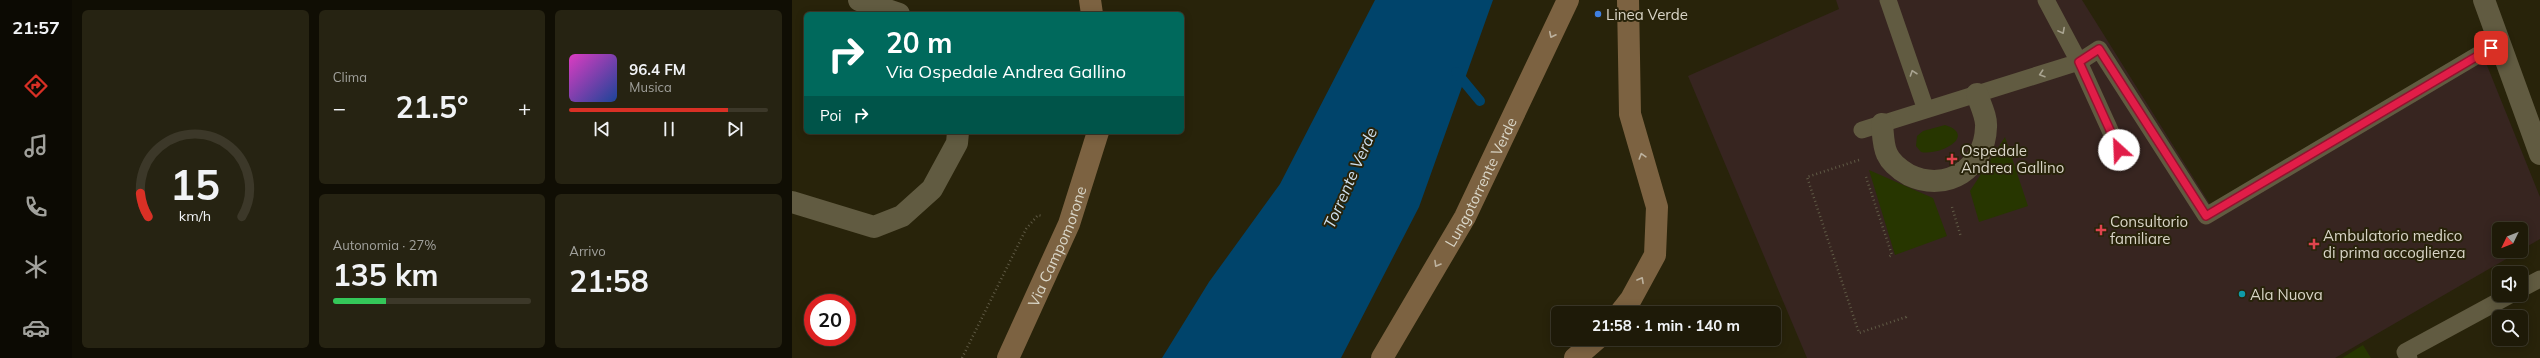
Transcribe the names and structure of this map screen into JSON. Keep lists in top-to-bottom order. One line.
{"streets":{"street":["Lungotorrente Verde","Via Campomorone"]},"one_way":["Lungotorrente Verde"],"water":["Torrente Verde"],"places":{"other":["Linea Verde","Ala Nuova"],"health":["Ospedale Andrea Gallino","Consultorio familiare","Ambulatorio medico di prima accoglienza"]},"north":"bottom left","page":{"tabs":"21:57","tile":["Clima",["Autonomia · 27%","135 km"],["Arrivo","21:58"]],"turn":["20 m","Via Ospedale Andrea Gallino"],"song":["96.4 FM","Musica"],"heat":["−","21.5°","+"],"then":"Poi","limit":"20","trip":"21:58 · 1 min · 140 m","gauge":["15","km/h"]}}
